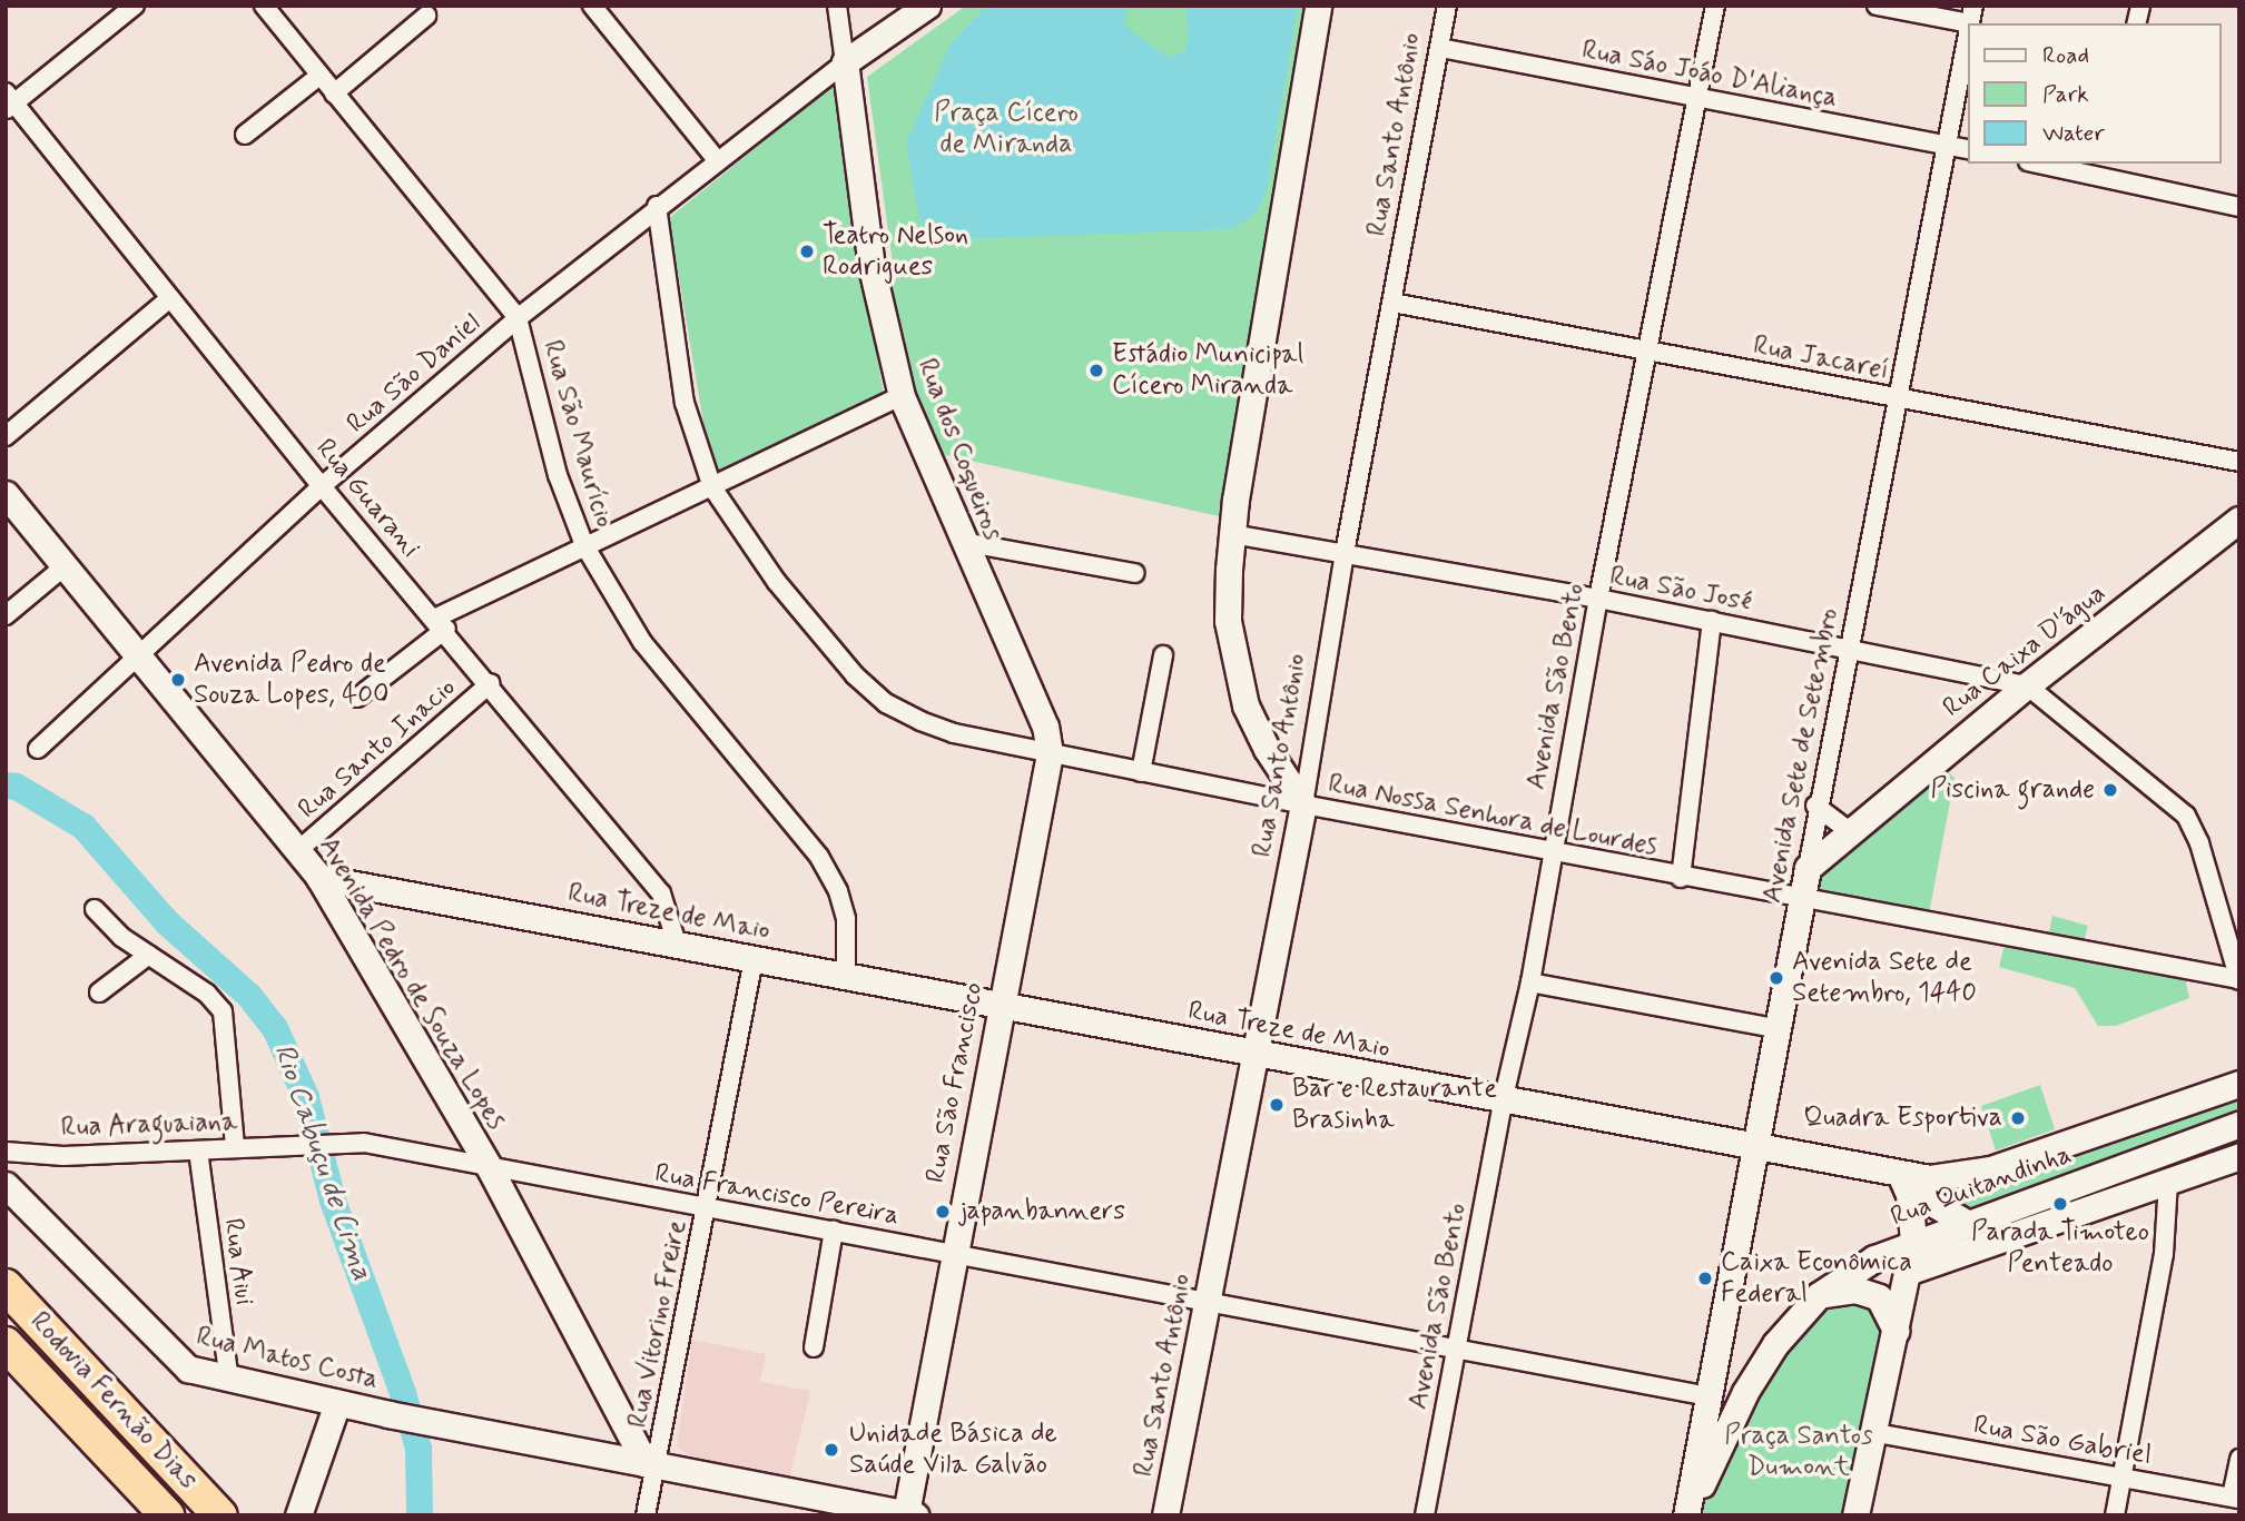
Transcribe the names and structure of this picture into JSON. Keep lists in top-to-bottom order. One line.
{"streets":{"highway":["Rodovia Fernão Dias"],"street":["Rua Sáo Joáo D'Aliança","Rua Santo Antônio","Rua Jacareí","Rua São Daniel","Rua São Maurício","Rua dos Coqueiros","Rua Guarani","Rua São José","Rua Caixa D'água","Avenida São Bento","Rua Santo Inacio","Avenida Sete de Setembro","Rua Nossa Senhora de Lourdes","Rua Treze de Maio","Avenida Pedro de Souza Lopes","Rua São Francisco","Rua Araguaiana","Rua Quitandinha","Rua Francisco Pereira","Rua Aiui","Rua Vitorino Freire","Rua Matos Costa","Rua São Gabriel"]},"crossings":[["Rua Sáo Joáo D'Aliança","Rua Santo Antônio"],["Rua Sáo Joáo D'Aliança","Avenida São Bento"],["Rua Sáo Joáo D'Aliança","Avenida Sete de Setembro"],["Rua Santo Antônio","Rua Jacareí"],["Rua Santo Antônio","Rua São José"],["Rua Santo Antônio","Rua Nossa Senhora de Lourdes"],["Rua Santo Antônio","Rua Treze de Maio"],["Rua Santo Antônio","Rua Francisco Pereira"],["Rua Jacareí","Avenida São Bento"],["Rua Jacareí","Avenida Sete de Setembro"],["Rua São Daniel","Rua São Maurício"],["Rua São Daniel","Rua dos Coqueiros"],["Rua São Daniel","Rua Guarani"],["Rua São Daniel","Rua Nossa Senhora de Lourdes"],["Rua São Daniel","Avenida Pedro de Souza Lopes"],["Rua São Maurício","Rua Treze de Maio"],["Rua dos Coqueiros","Rua Nossa Senhora de Lourdes"],["Rua dos Coqueiros","Rua São Francisco"],["Rua Guarani","Rua Santo Inacio"],["Rua Guarani","Rua Treze de Maio"],["Rua São José","Rua Caixa D'água"],["Rua São José","Avenida São Bento"],["Rua São José","Avenida Sete de Setembro"],["Rua Caixa D'água","Avenida Sete de Setembro"],["Avenida São Bento","Rua Nossa Senhora de Lourdes"],["Avenida São Bento","Rua Treze de Maio"],["Avenida São Bento","Rua Francisco Pereira"],["Rua Santo Inacio","Avenida Pedro de Souza Lopes"],["Avenida Sete de Setembro","Rua Nossa Senhora de Lourdes"],["Avenida Sete de Setembro","Rua Treze de Maio"],["Avenida Sete de Setembro","Rua Quitandinha"],["Avenida Sete de Setembro","Rua Francisco Pereira"],["Rua Nossa Senhora de Lourdes","Rua São Francisco"],["Rua Treze de Maio","Avenida Pedro de Souza Lopes"],["Rua Treze de Maio","Rua São Francisco"],["Rua Treze de Maio","Rua Vitorino Freire"],["Avenida Pedro de Souza Lopes","Rua Francisco Pereira"],["Avenida Pedro de Souza Lopes","Rua Vitorino Freire"],["Avenida Pedro de Souza Lopes","Rua Matos Costa"],["Rua São Francisco","Rua Francisco Pereira"],["Rua São Francisco","Rua Matos Costa"],["Rua Araguaiana","Rua Francisco Pereira"],["Rua Araguaiana","Rua Aiui"],["Rua Francisco Pereira","Rua Vitorino Freire"],["Rua Aiui","Rua Matos Costa"],["Rua Vitorino Freire","Rua Matos Costa"]],"water":["Rio Cabuçu de Cima"],"parks":["Praça Cícero de Miranda","Praça Santos Dumont"],"places":["Teatro Nelson Rodrigues","Estádio Municipal Cícero Miranda","Avenida Pedro de Souza Lopes, 400","Piscina grande","Avenida Sete de Setembro, 1440","Bar e Restaurante Brasinha","Quadra Esportiva","Parada Timoteo Penteado","japanbanners","Caixa Econômica Federal","Unidade Básica de Saúde Vila Galvão"],"legend":["Road","Park","Water"]}
